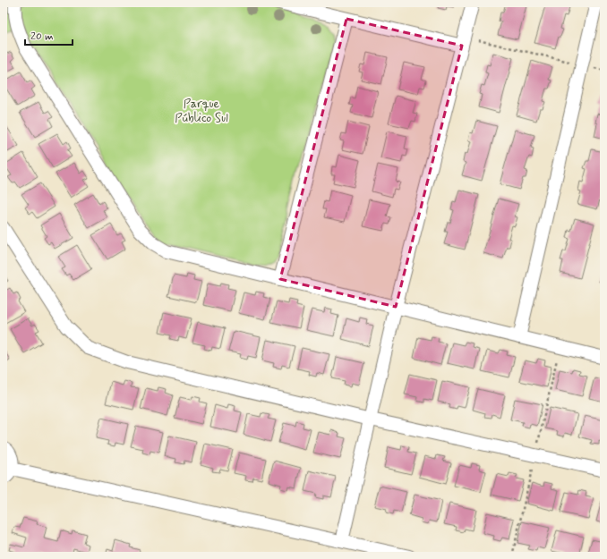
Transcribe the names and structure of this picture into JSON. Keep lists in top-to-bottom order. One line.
{"parks":["Parque Público Sul"],"scale_bar":"20 m"}
